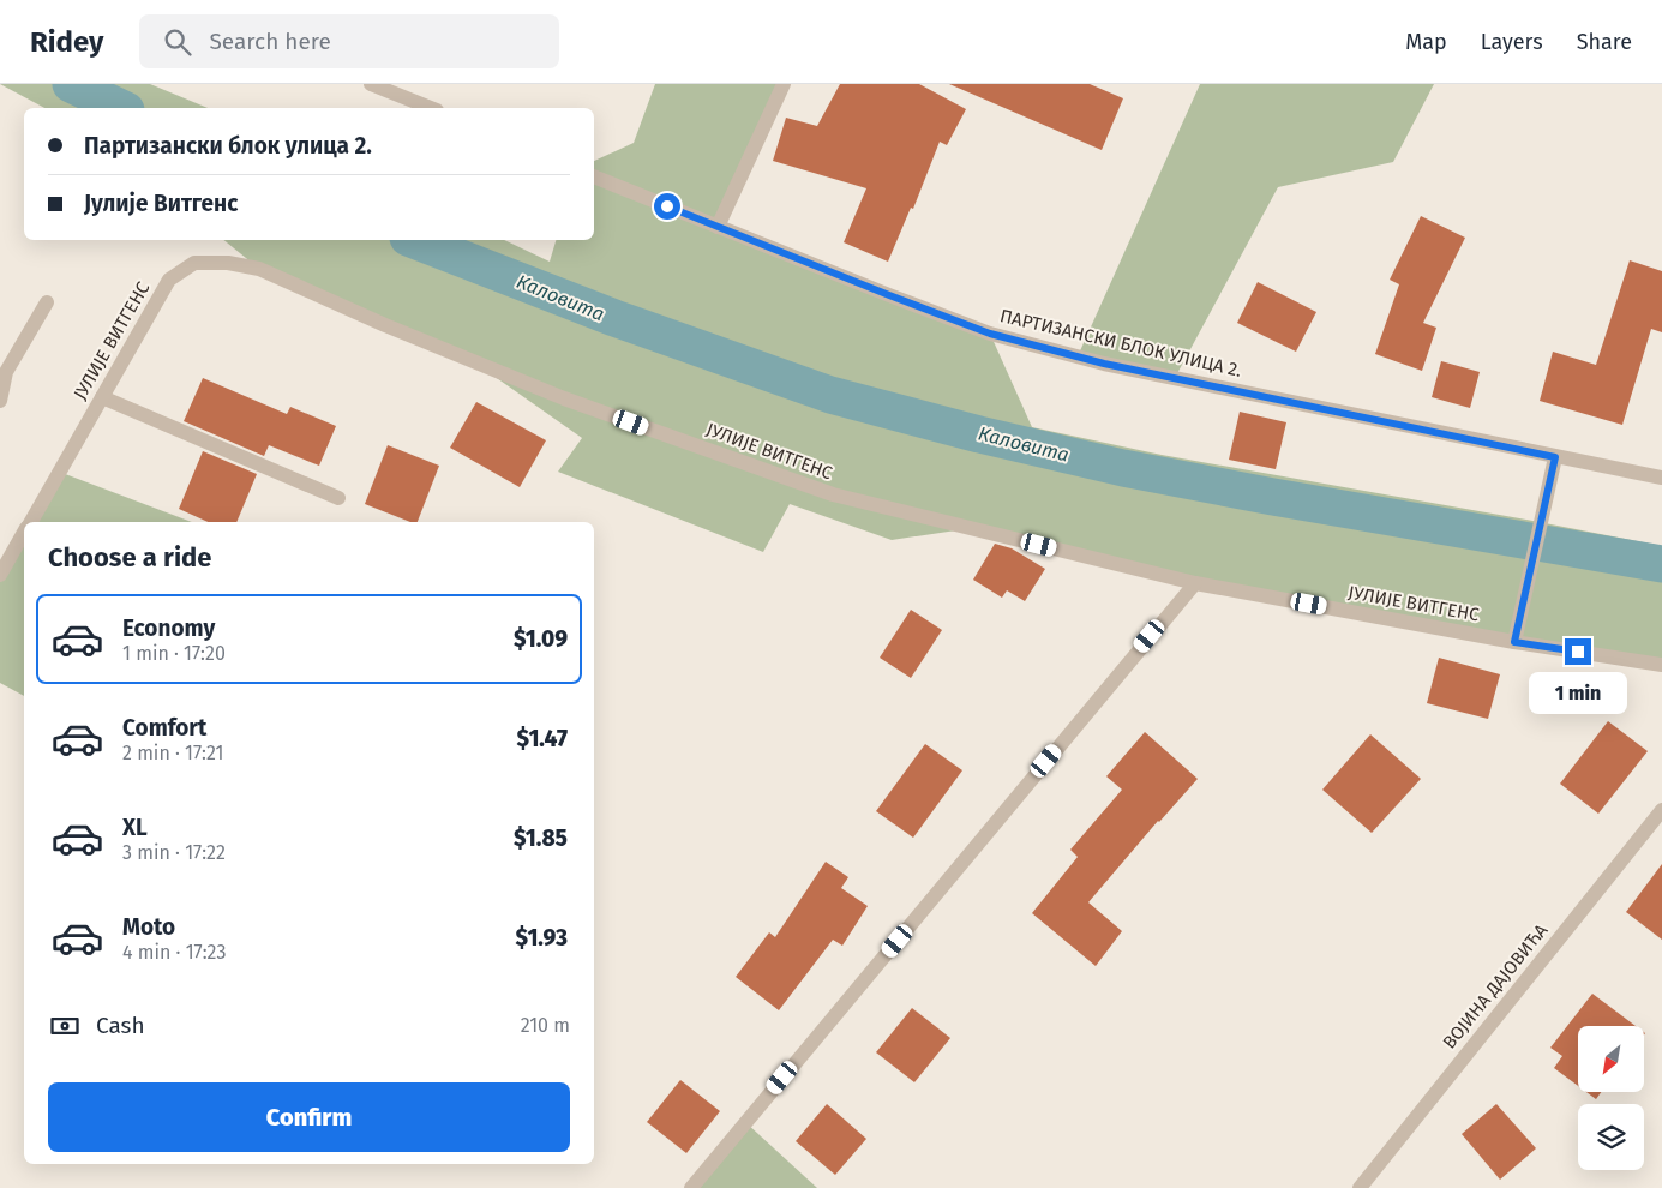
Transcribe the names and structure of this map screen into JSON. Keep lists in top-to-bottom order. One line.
{"streets":{"street":["ЈУЛИЈЕ ВИТГЕНС","ПАРТИЗАНСКИ БЛОК УЛИЦА 2.","ВОЈИНА ДАЈОВИЋА"]},"water":["Каловита"],"north":"bottom left","page":{"header":"Ridey","search":"Search here","nav":["Map","Layers","Share"],"banner":["Партизански блок улица 2.","Јулије Витгенс"],"heading":"Choose a ride","list":[{"name":"Economy","note":"1 min · 17:20","value":"$1.09"},{"name":"Comfort","note":"2 min · 17:21","value":"$1.47"},{"name":"XL","note":"3 min · 17:22","value":"$1.85"},{"name":"Moto","note":"4 min · 17:23","value":"$1.93"}],"bubble":"1 min","pay":["Cash","210 m"],"buttons":"Confirm"}}
